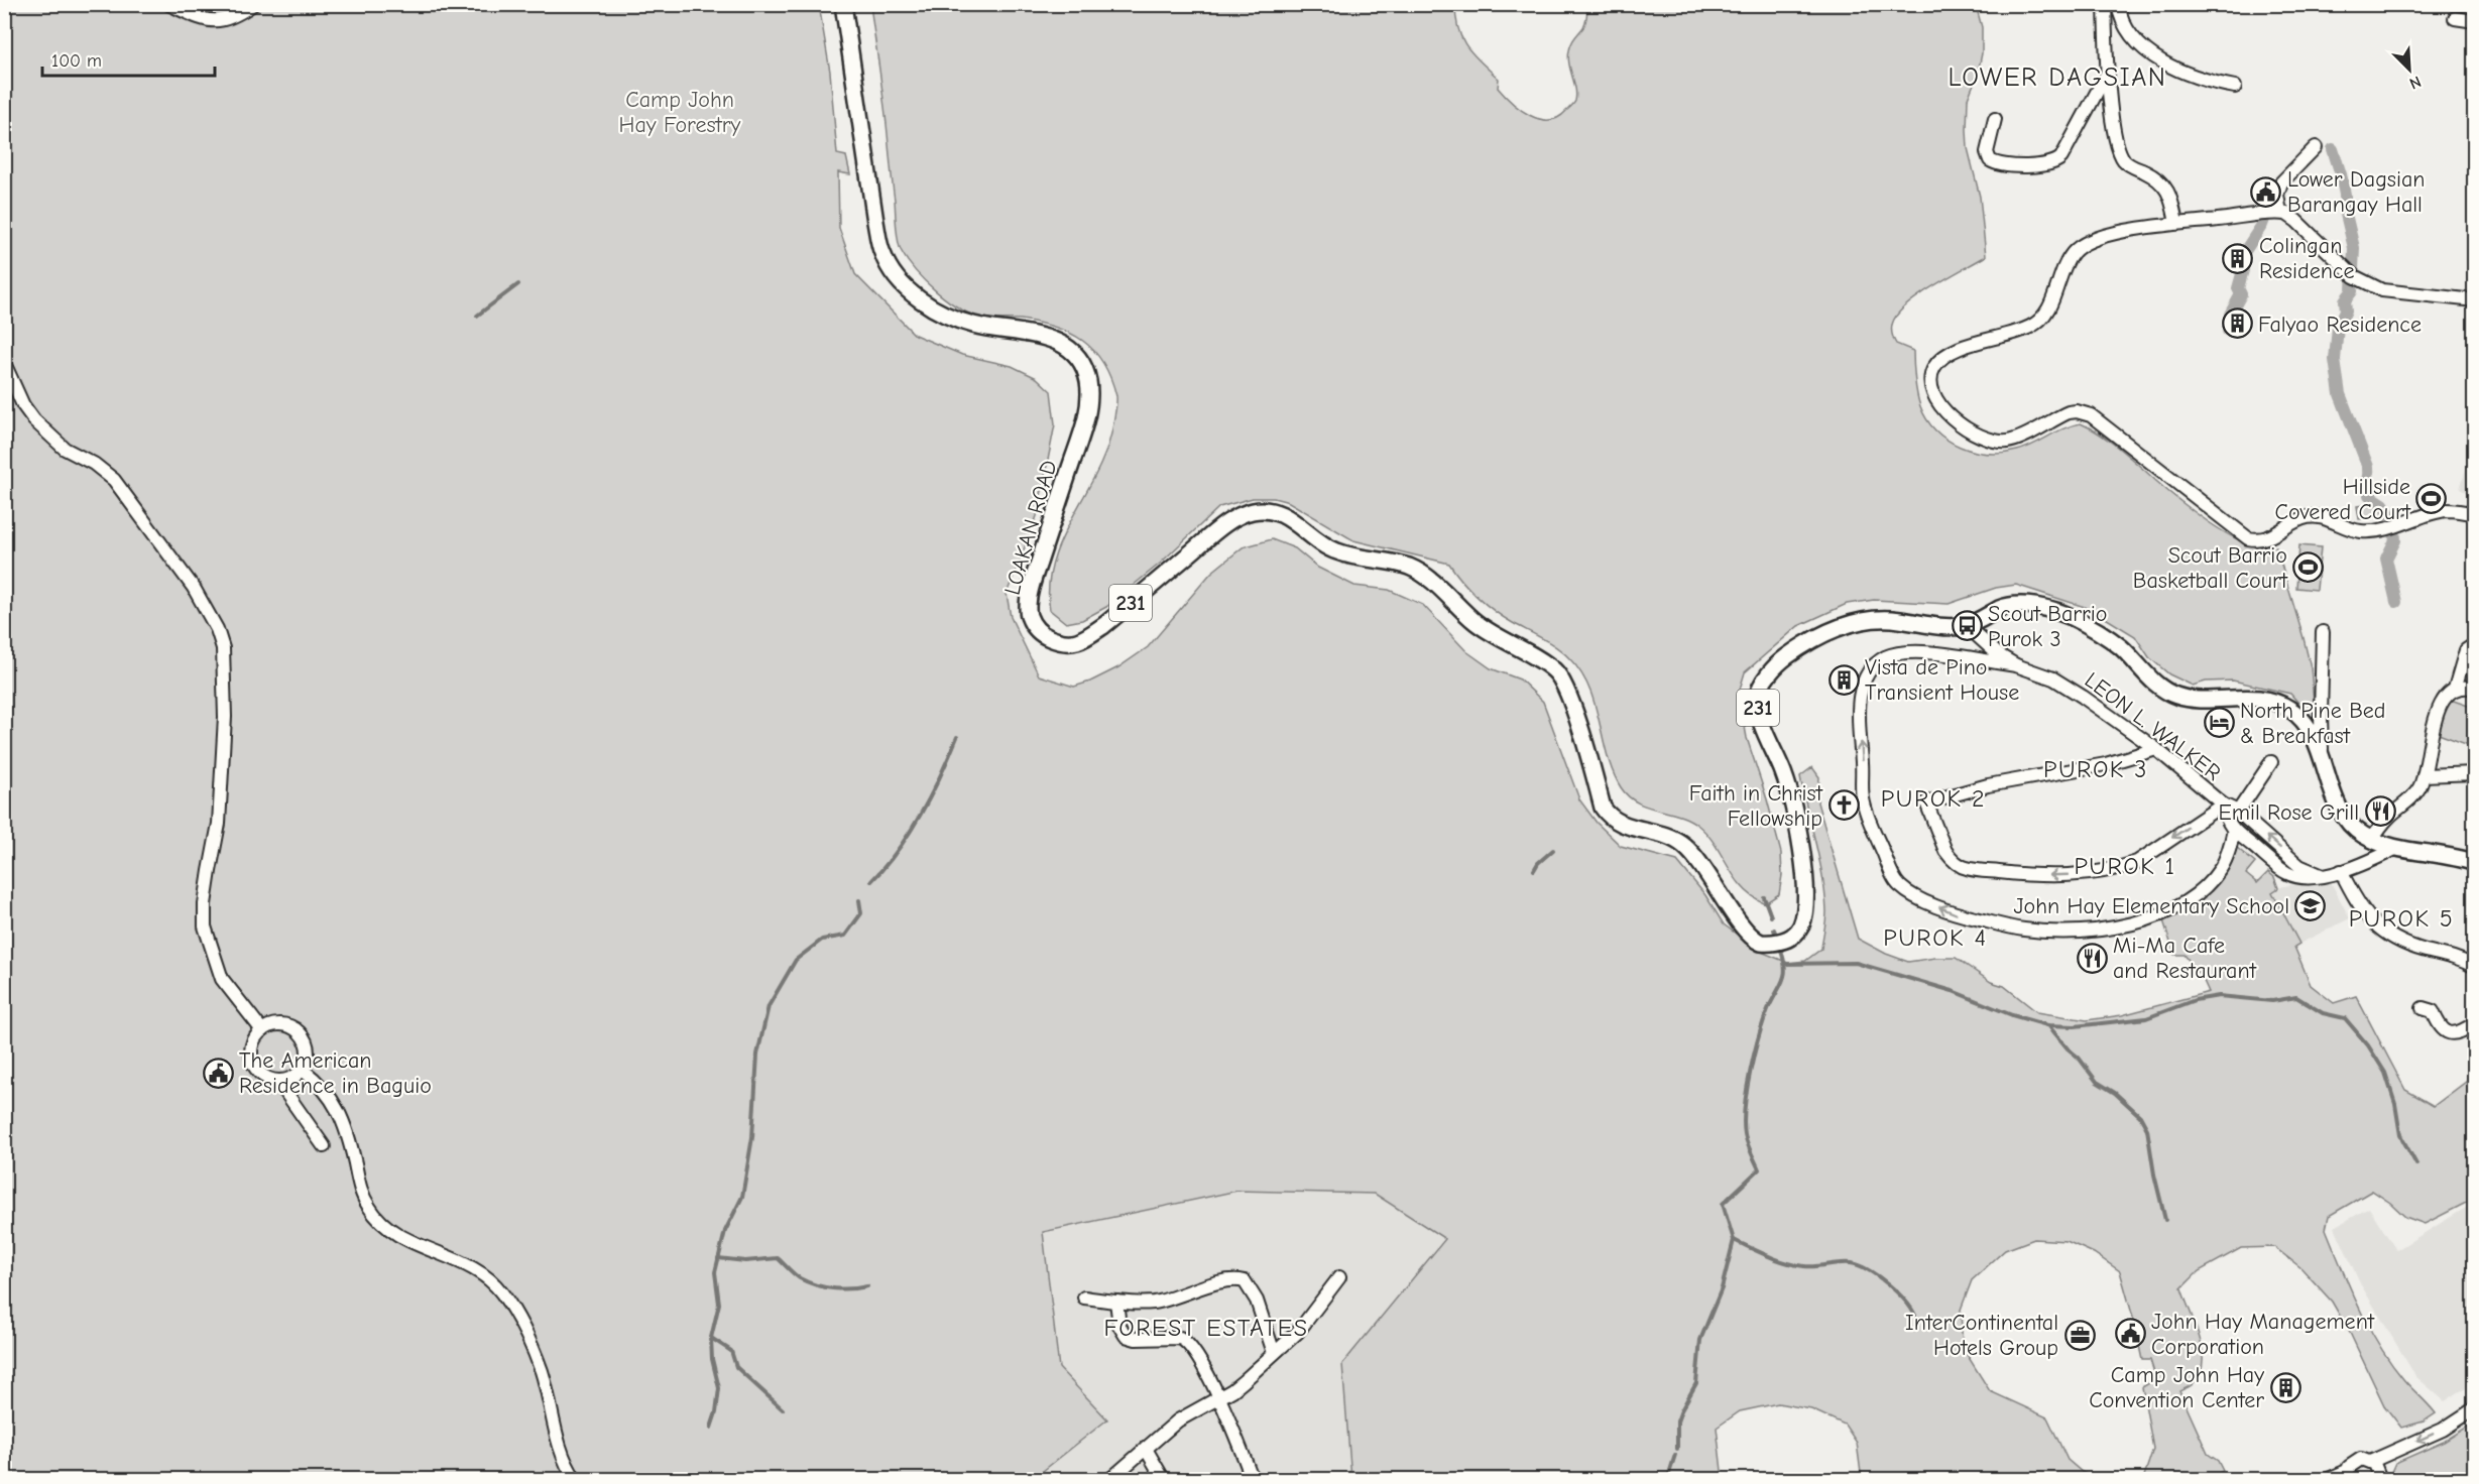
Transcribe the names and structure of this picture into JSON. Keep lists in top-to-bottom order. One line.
{"streets":{"main road":["LOAKAN ROAD","231"],"street":["LEON L. WALKER"]},"crossings":[["LOAKAN ROAD","LEON L. WALKER"]],"districts":["LOWER DAGSIAN","PUROK 3","PUROK 2","PUROK 1","PUROK 5","PUROK 4","FOREST ESTATES"],"parks":["Camp John Hay Forestry"],"places":{"public building":["Lower Dagsian Barangay Hall","The American Residence in Baguio","John Hay Management Corporation"],"building":["Colingan Residence","Falyao Residence","Vista de Pino Transient House","Camp John Hay Convention Center"],"sports":["Hillside Covered Court","Scout Barrio Basketball Court"],"bus stop":["Scout Barrio Purok 3"],"hotel":["North Pine Bed & Breakfast"],"church":["Faith in Christ Fellowship"],"restaurant":["Emil Rose Grill","Mi-Ma Cafe and Restaurant"],"school or university":["John Hay Elementary School"],"office":["InterContinental Hotels Group"]},"scale_bar":"100 m","north":"bottom right"}
